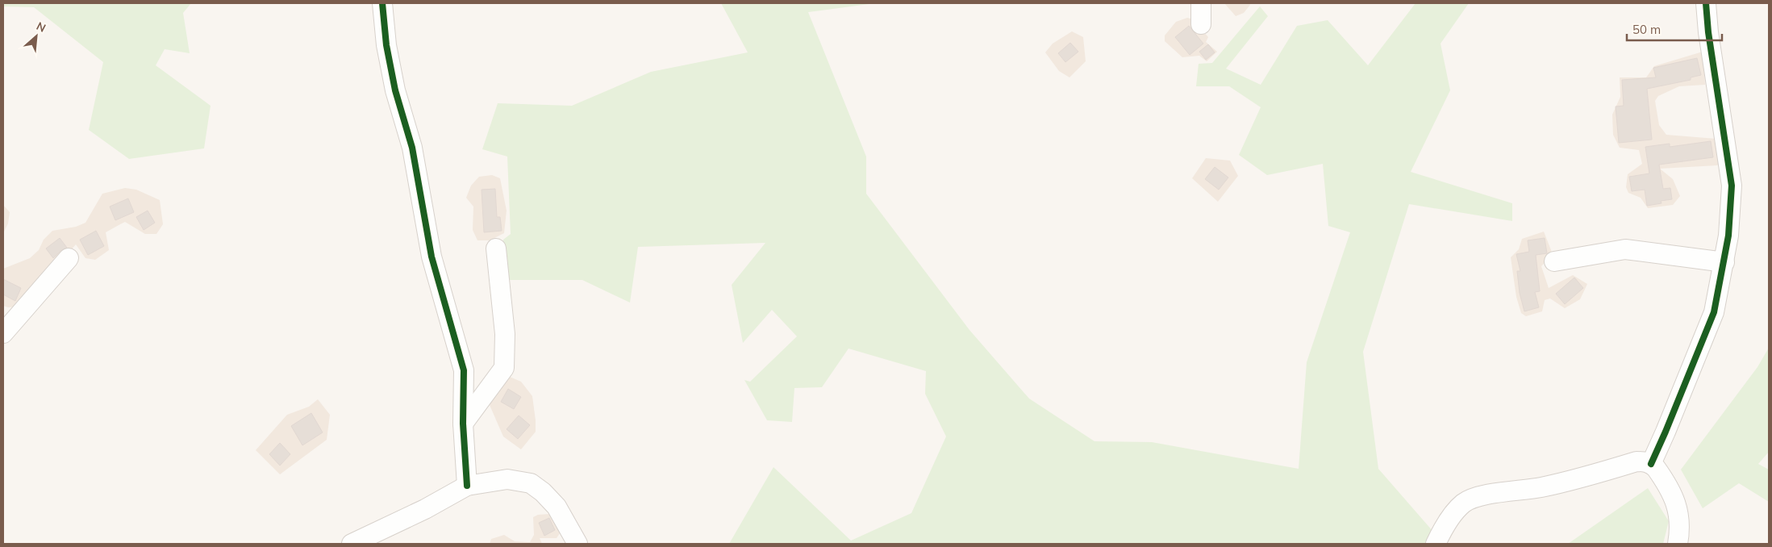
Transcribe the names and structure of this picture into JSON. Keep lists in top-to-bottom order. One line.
{"scale_bar":"50 m","north":"top right"}
